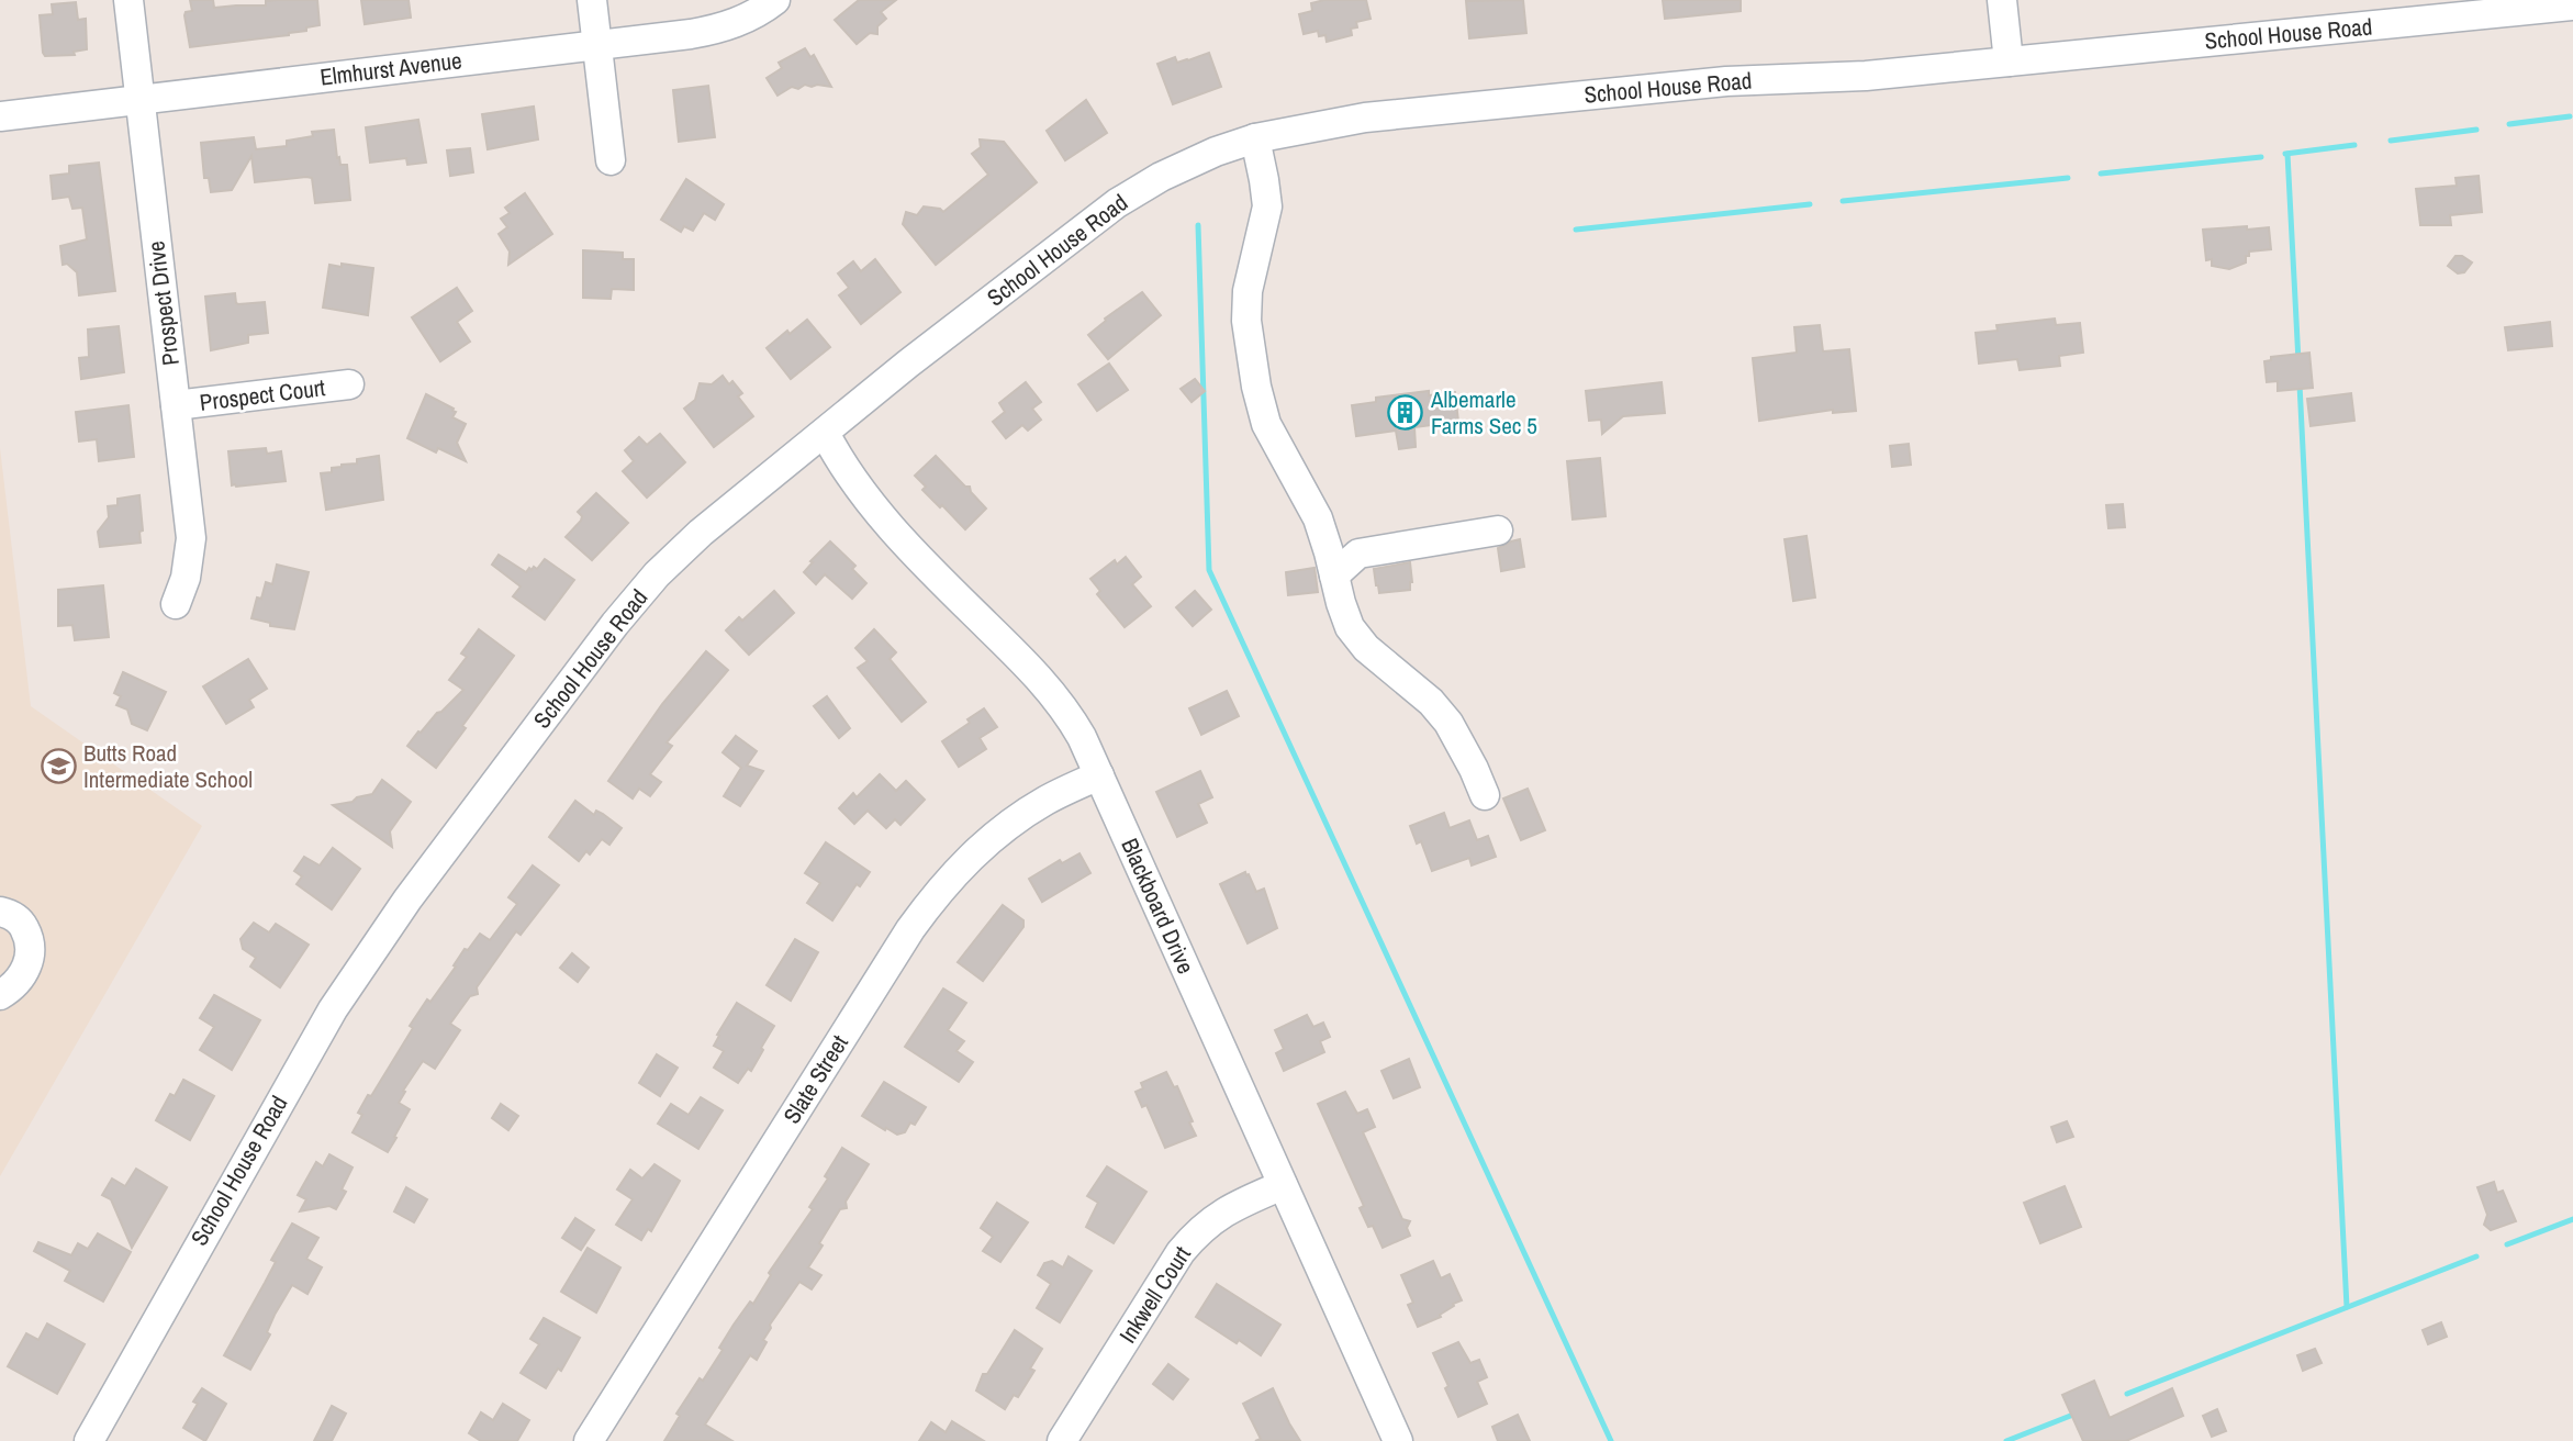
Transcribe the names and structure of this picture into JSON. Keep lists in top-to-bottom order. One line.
{"streets":{"street":["School House Road","Elmhurst Avenue","Prospect Drive","Prospect Court","Blackboard Drive","Slate Street","Inkwell Court"]},"crossings":[["School House Road","Blackboard Drive"],["Elmhurst Avenue","Prospect Drive"],["Prospect Drive","Prospect Court"],["Blackboard Drive","Slate Street"],["Blackboard Drive","Inkwell Court"]],"places":{"building":["Albemarle Farms Sec 5"],"school or university":["Butts Road Intermediate School"]}}
